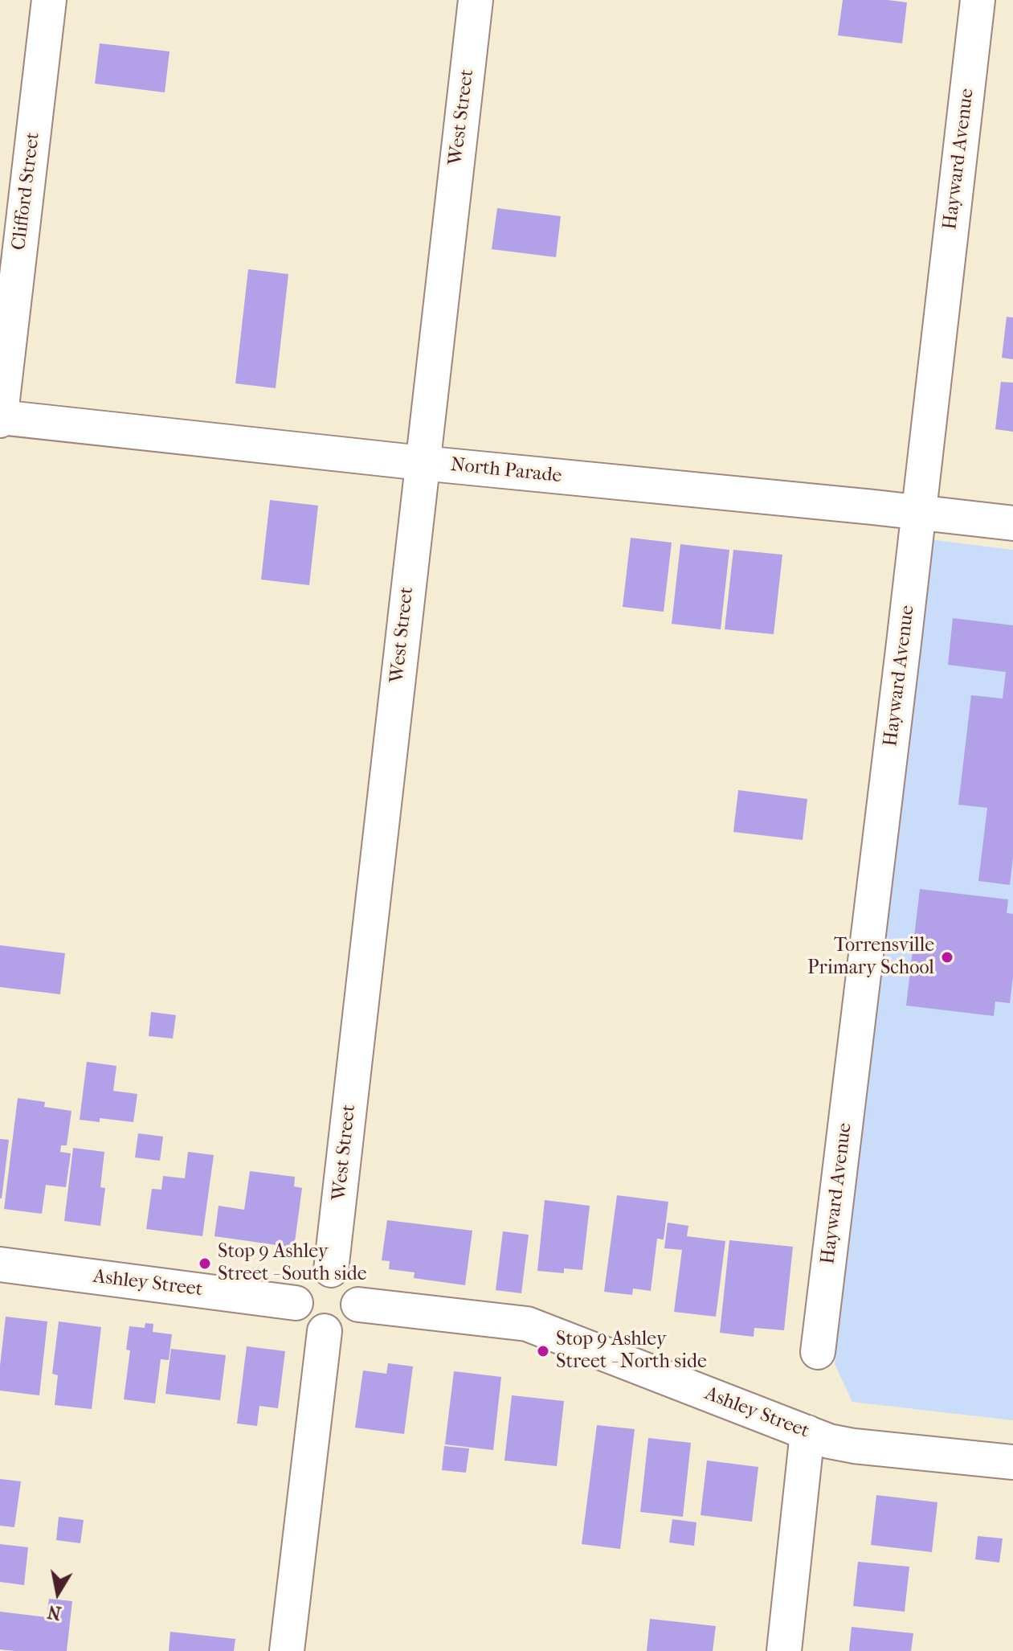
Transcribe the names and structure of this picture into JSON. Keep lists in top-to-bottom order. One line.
{"streets":{"street":["West Street","Hayward Avenue","Clifford Street","North Parade","Ashley Street"]},"crossings":[["West Street","North Parade"],["West Street","Ashley Street"],["Hayward Avenue","North Parade"],["Clifford Street","North Parade"]],"places":["Torrensville Primary School","Stop 9 Ashley Street - South side","Stop 9 Ashley Street - North side"],"north":"bottom"}
